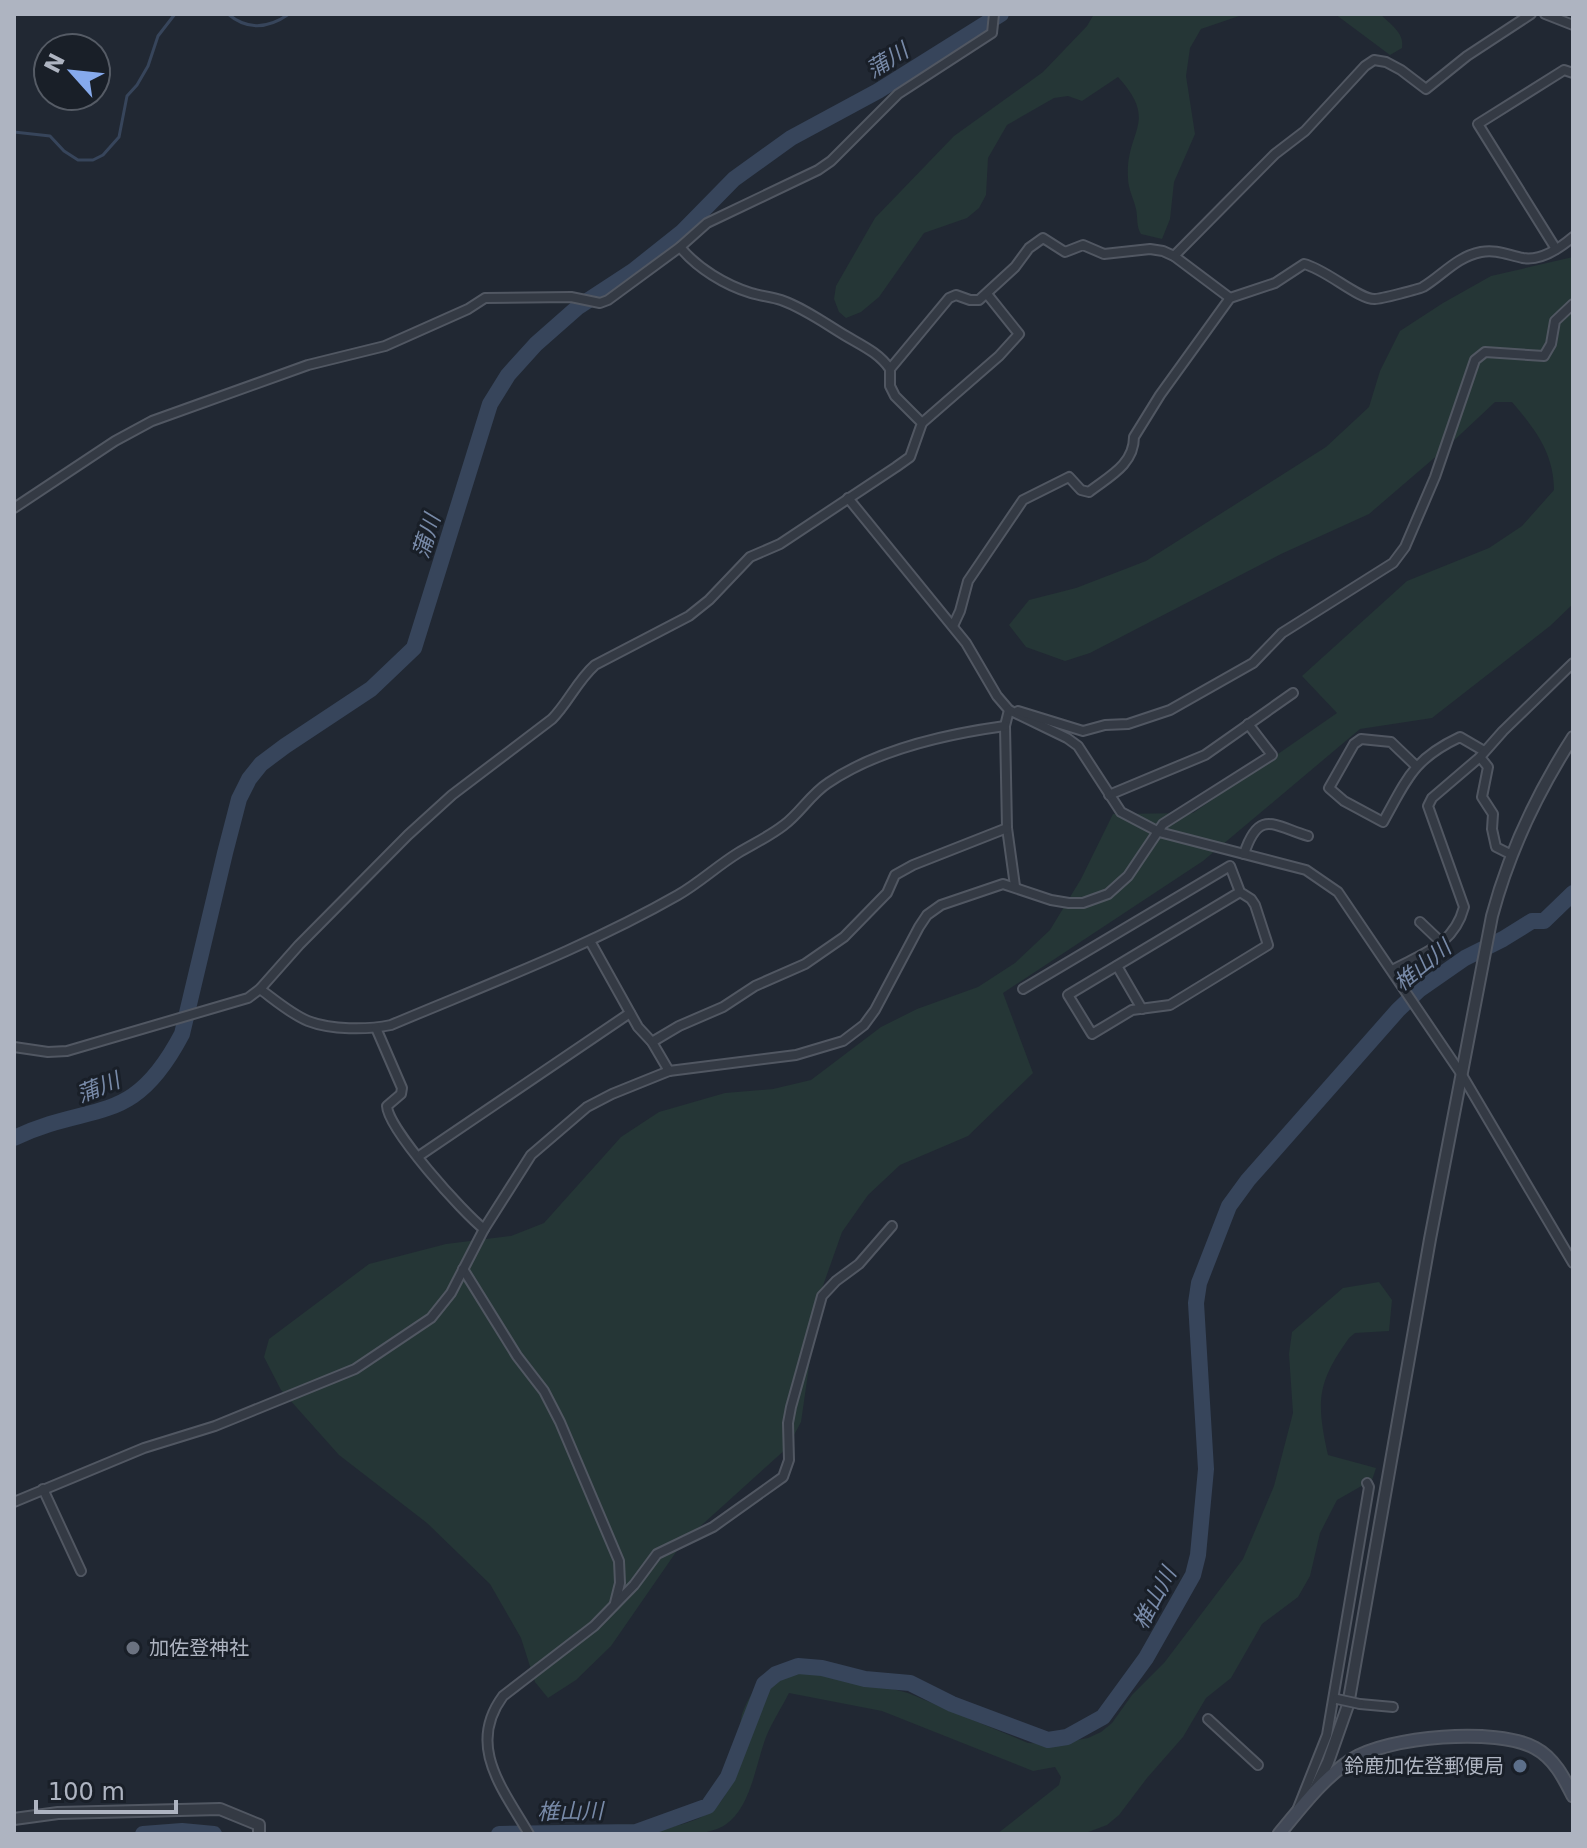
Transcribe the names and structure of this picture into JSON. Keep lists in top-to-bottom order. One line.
{"water":["蒲川","椎山川"],"places":["加佐登神社","鈴鹿加佐登郵便局"],"scale_bar":"100 m","north":"top left"}
